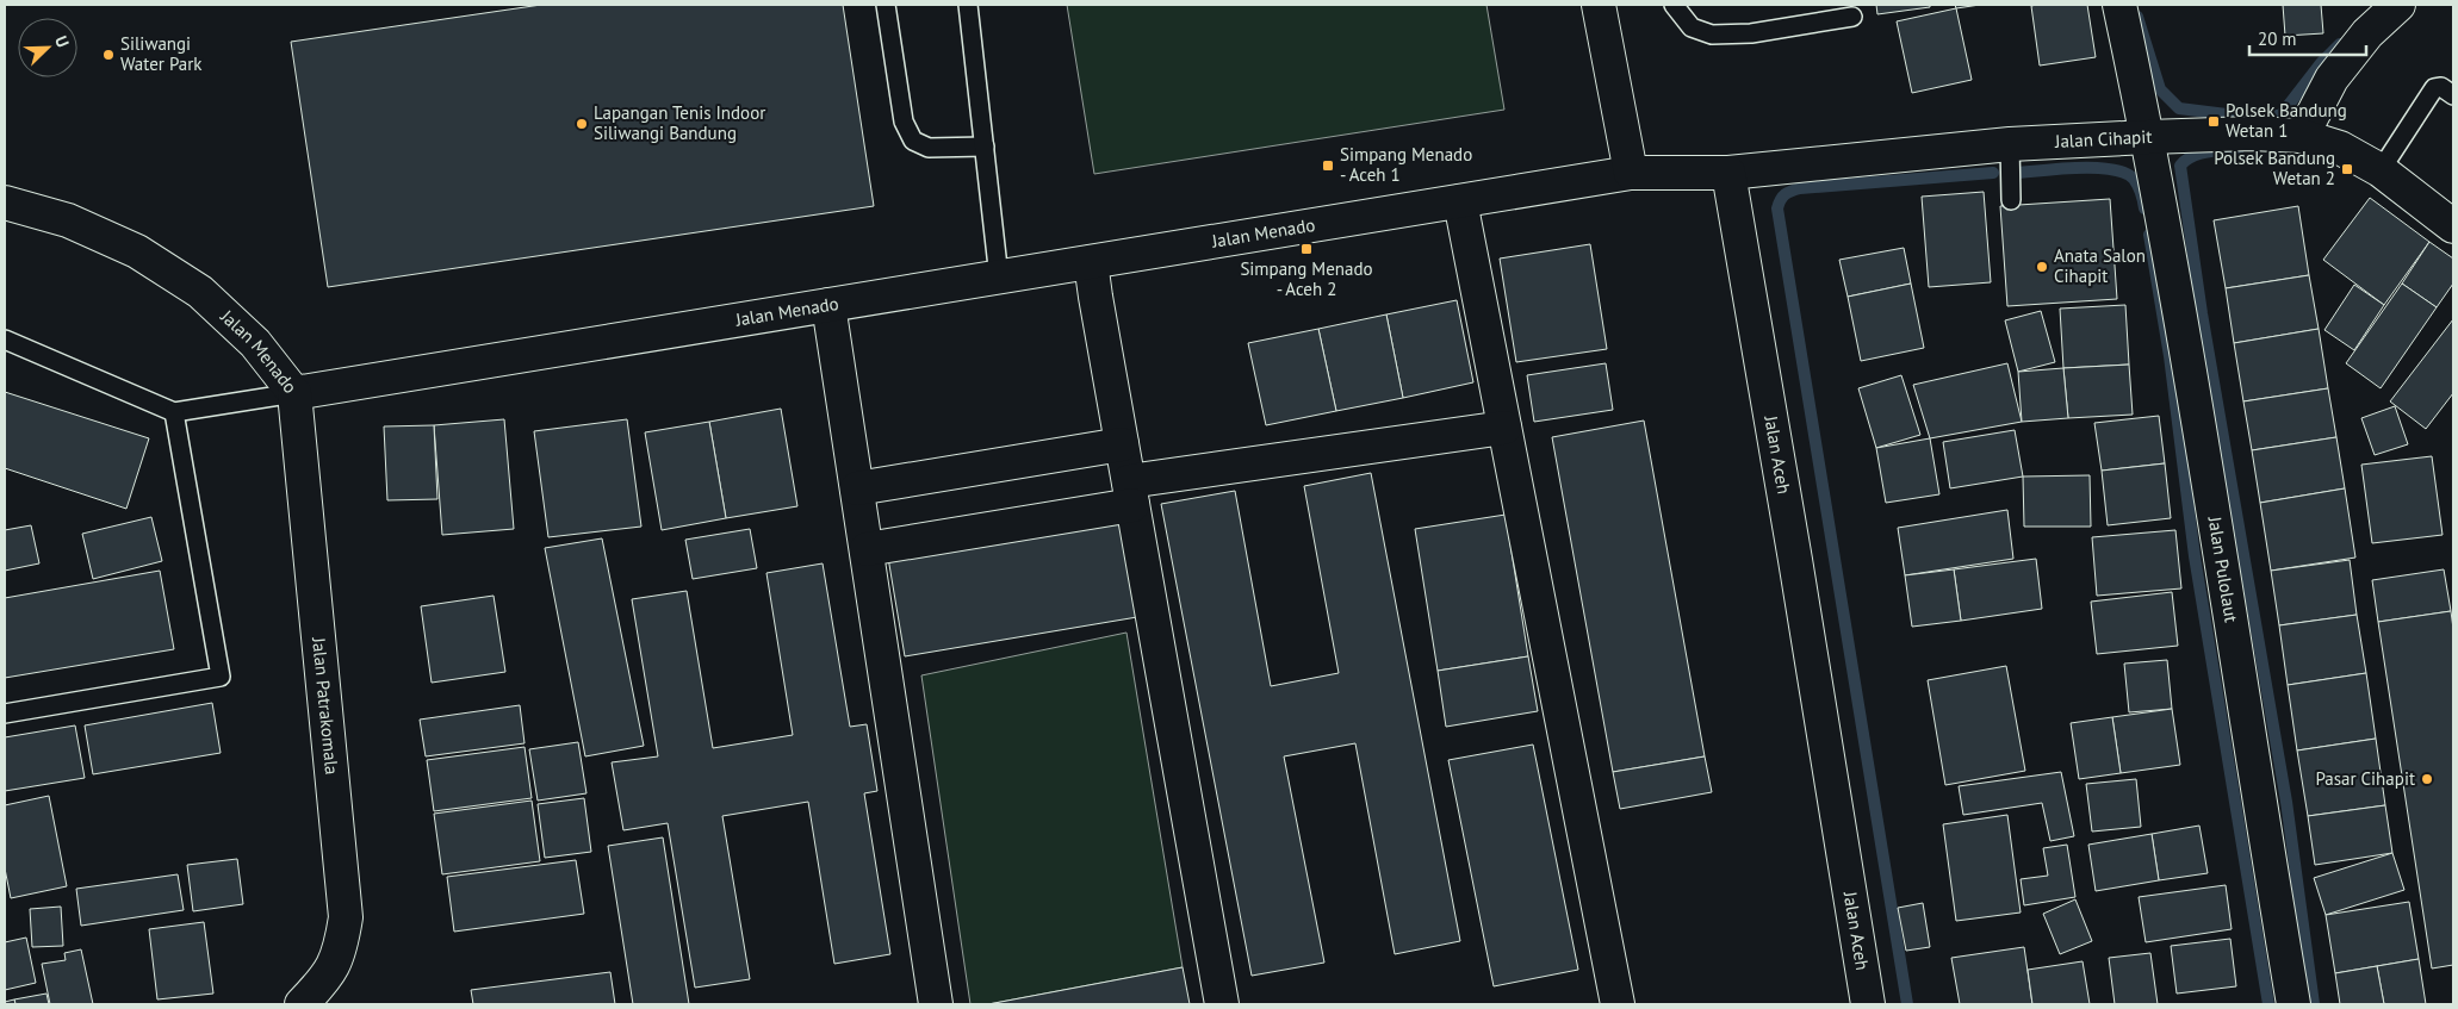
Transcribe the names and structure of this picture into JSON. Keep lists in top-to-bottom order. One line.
{"streets":{"street":["Jalan Cihapit","Jalan Menado","Jalan Aceh","Jalan Pulolaut","Jalan Patrakomala"]},"crossings":[["Jalan Cihapit","Jalan Aceh"],["Jalan Cihapit","Jalan Pulolaut"],["Jalan Menado","Jalan Patrakomala"]],"places":{"other":["Siliwangi Water Park","Lapangan Tenis Indoor Siliwangi Bandung","Anata Salon Cihapit","Pasar Cihapit"],"transit":["Polsek Bandung Wetan 1","Simpang Menado - Aceh 1","Polsek Bandung Wetan 2","Simpang Menado - Aceh 2"]},"scale_bar":"20 m","north":"top right"}
